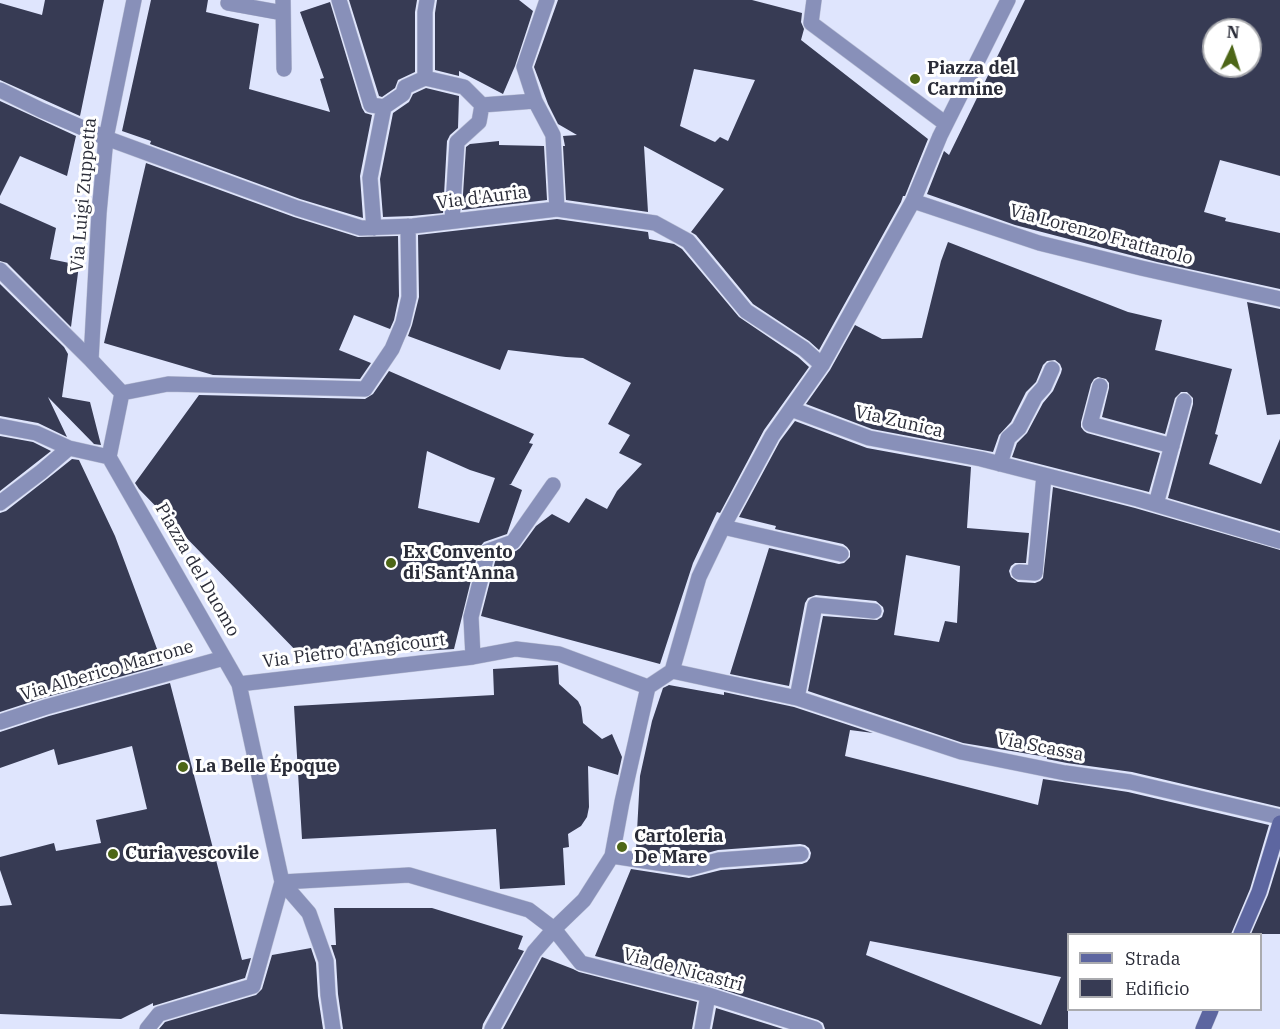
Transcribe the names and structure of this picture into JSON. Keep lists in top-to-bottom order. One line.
{"streets":{"street":["Via Luigi Zuppetta","Via d'Auria","Via Lorenzo Frattarolo","Via Zunica","Piazza del Duomo","Via Pietro d'Angicourt","Via Alberico Marrone","Via Scassa","Via de Nicastri"]},"crossings":[["Via Luigi Zuppetta","Via d'Auria"],["Piazza del Duomo","Via Pietro d'Angicourt"],["Piazza del Duomo","Via Alberico Marrone"],["Piazza del Duomo","Via de Nicastri"]],"places":["Piazza del Carmine","Ex Convento di Sant'Anna","La Belle Époque","Cartoleria De Mare","Curia vescovile"],"legend":["Strada","Edificio"],"north":"top"}
